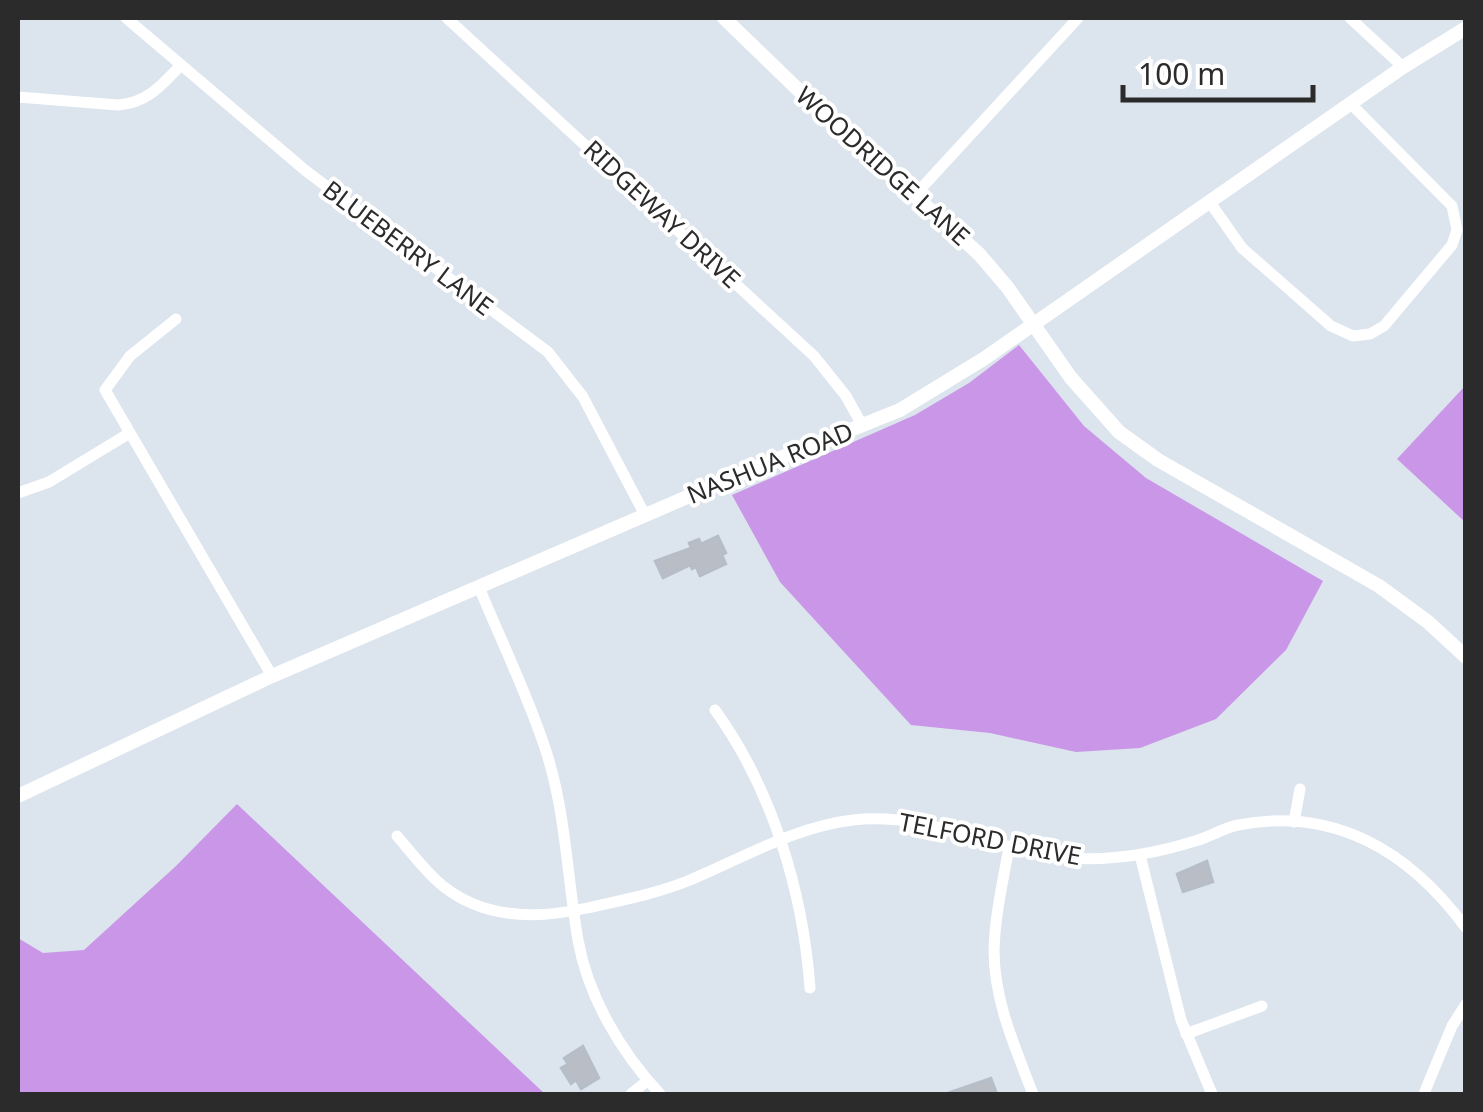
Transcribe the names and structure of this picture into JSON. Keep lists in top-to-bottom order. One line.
{"streets":{"street":["WOODRIDGE LANE","RIDGEWAY DRIVE","BLUEBERRY LANE","NASHUA ROAD","TELFORD DRIVE"]},"crossings":[["WOODRIDGE LANE","NASHUA ROAD"],["RIDGEWAY DRIVE","NASHUA ROAD"],["BLUEBERRY LANE","NASHUA ROAD"]],"scale_bar":"100 m"}
